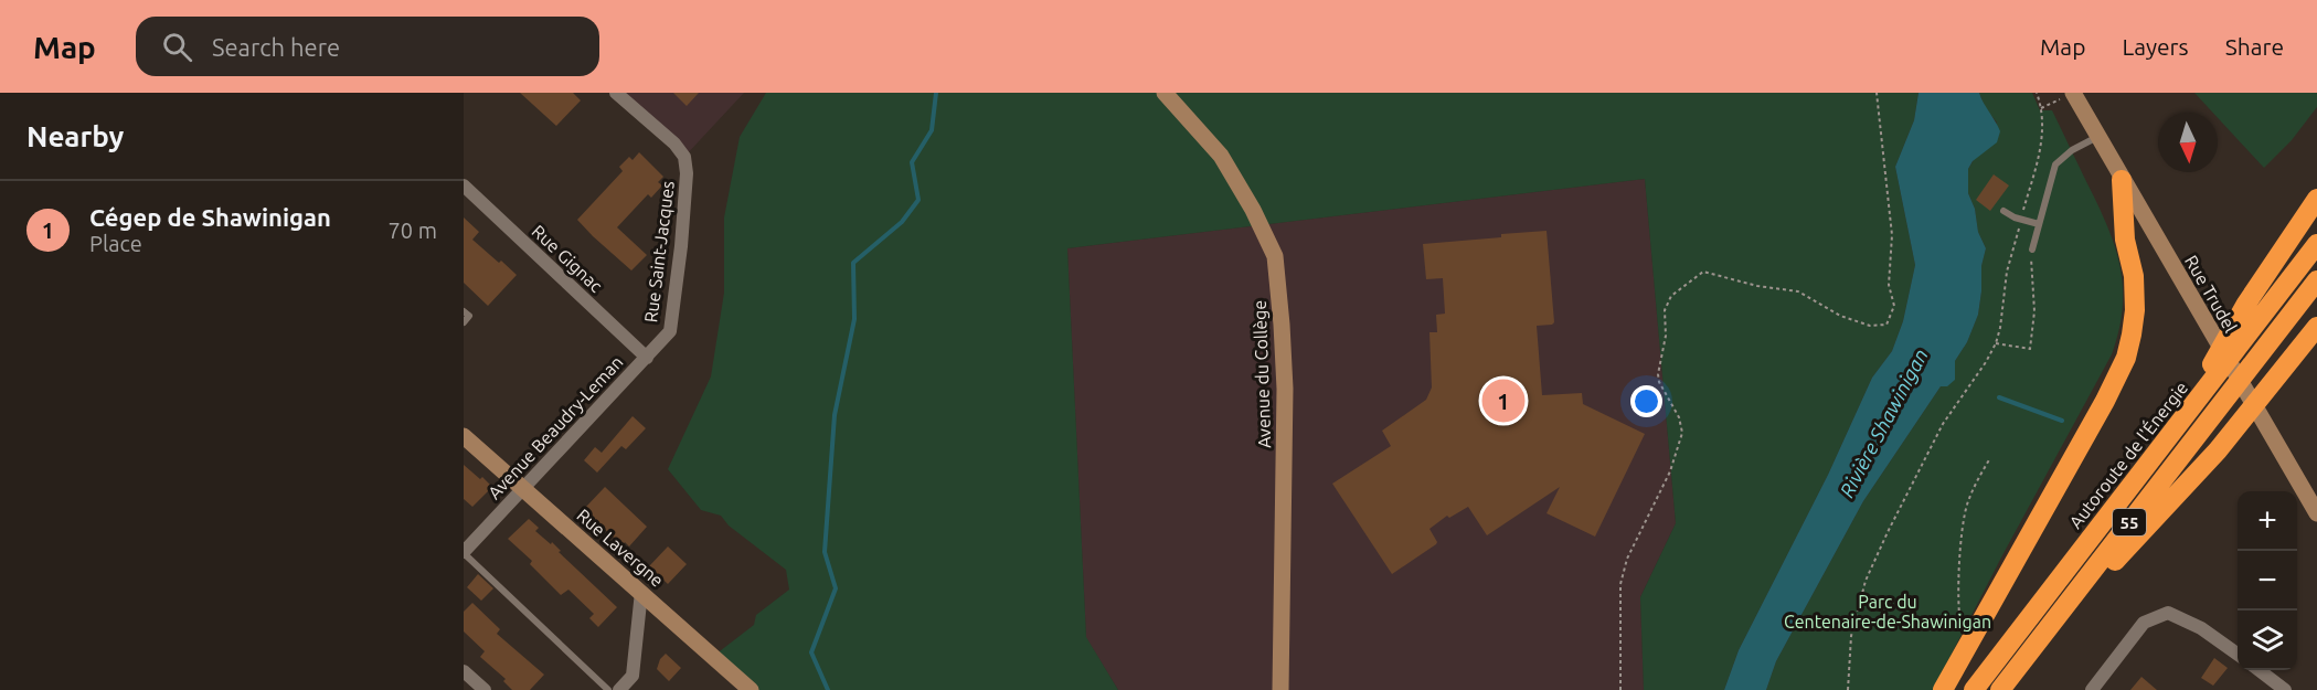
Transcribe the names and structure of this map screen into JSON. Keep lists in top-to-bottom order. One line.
{"streets":{"highway":["Autoroute de l'Énergie","55"],"street":["Rue Saint-Jacques","Rue Gignac","Rue Trudel","Avenue du Collège","Avenue Beaudry-Leman","Rue Lavergne"]},"crossings":[["Rue Saint-Jacques","Rue Gignac"],["Rue Saint-Jacques","Avenue Beaudry-Leman"],["Rue Gignac","Avenue Beaudry-Leman"],["Avenue Beaudry-Leman","Rue Lavergne"]],"water":["Rivière Shawinigan"],"parks":["Parc du Centenaire-de-Shawinigan"],"north":"bottom","page":{"header":"Map","search":"Search here","nav":["Map","Layers","Share"],"heading":"Nearby","list":[{"mark":"1","name":"Cégep de Shawinigan","note":"Place","value":"70 m"}],"pins":"1","map_buttons":["+","−"]}}
